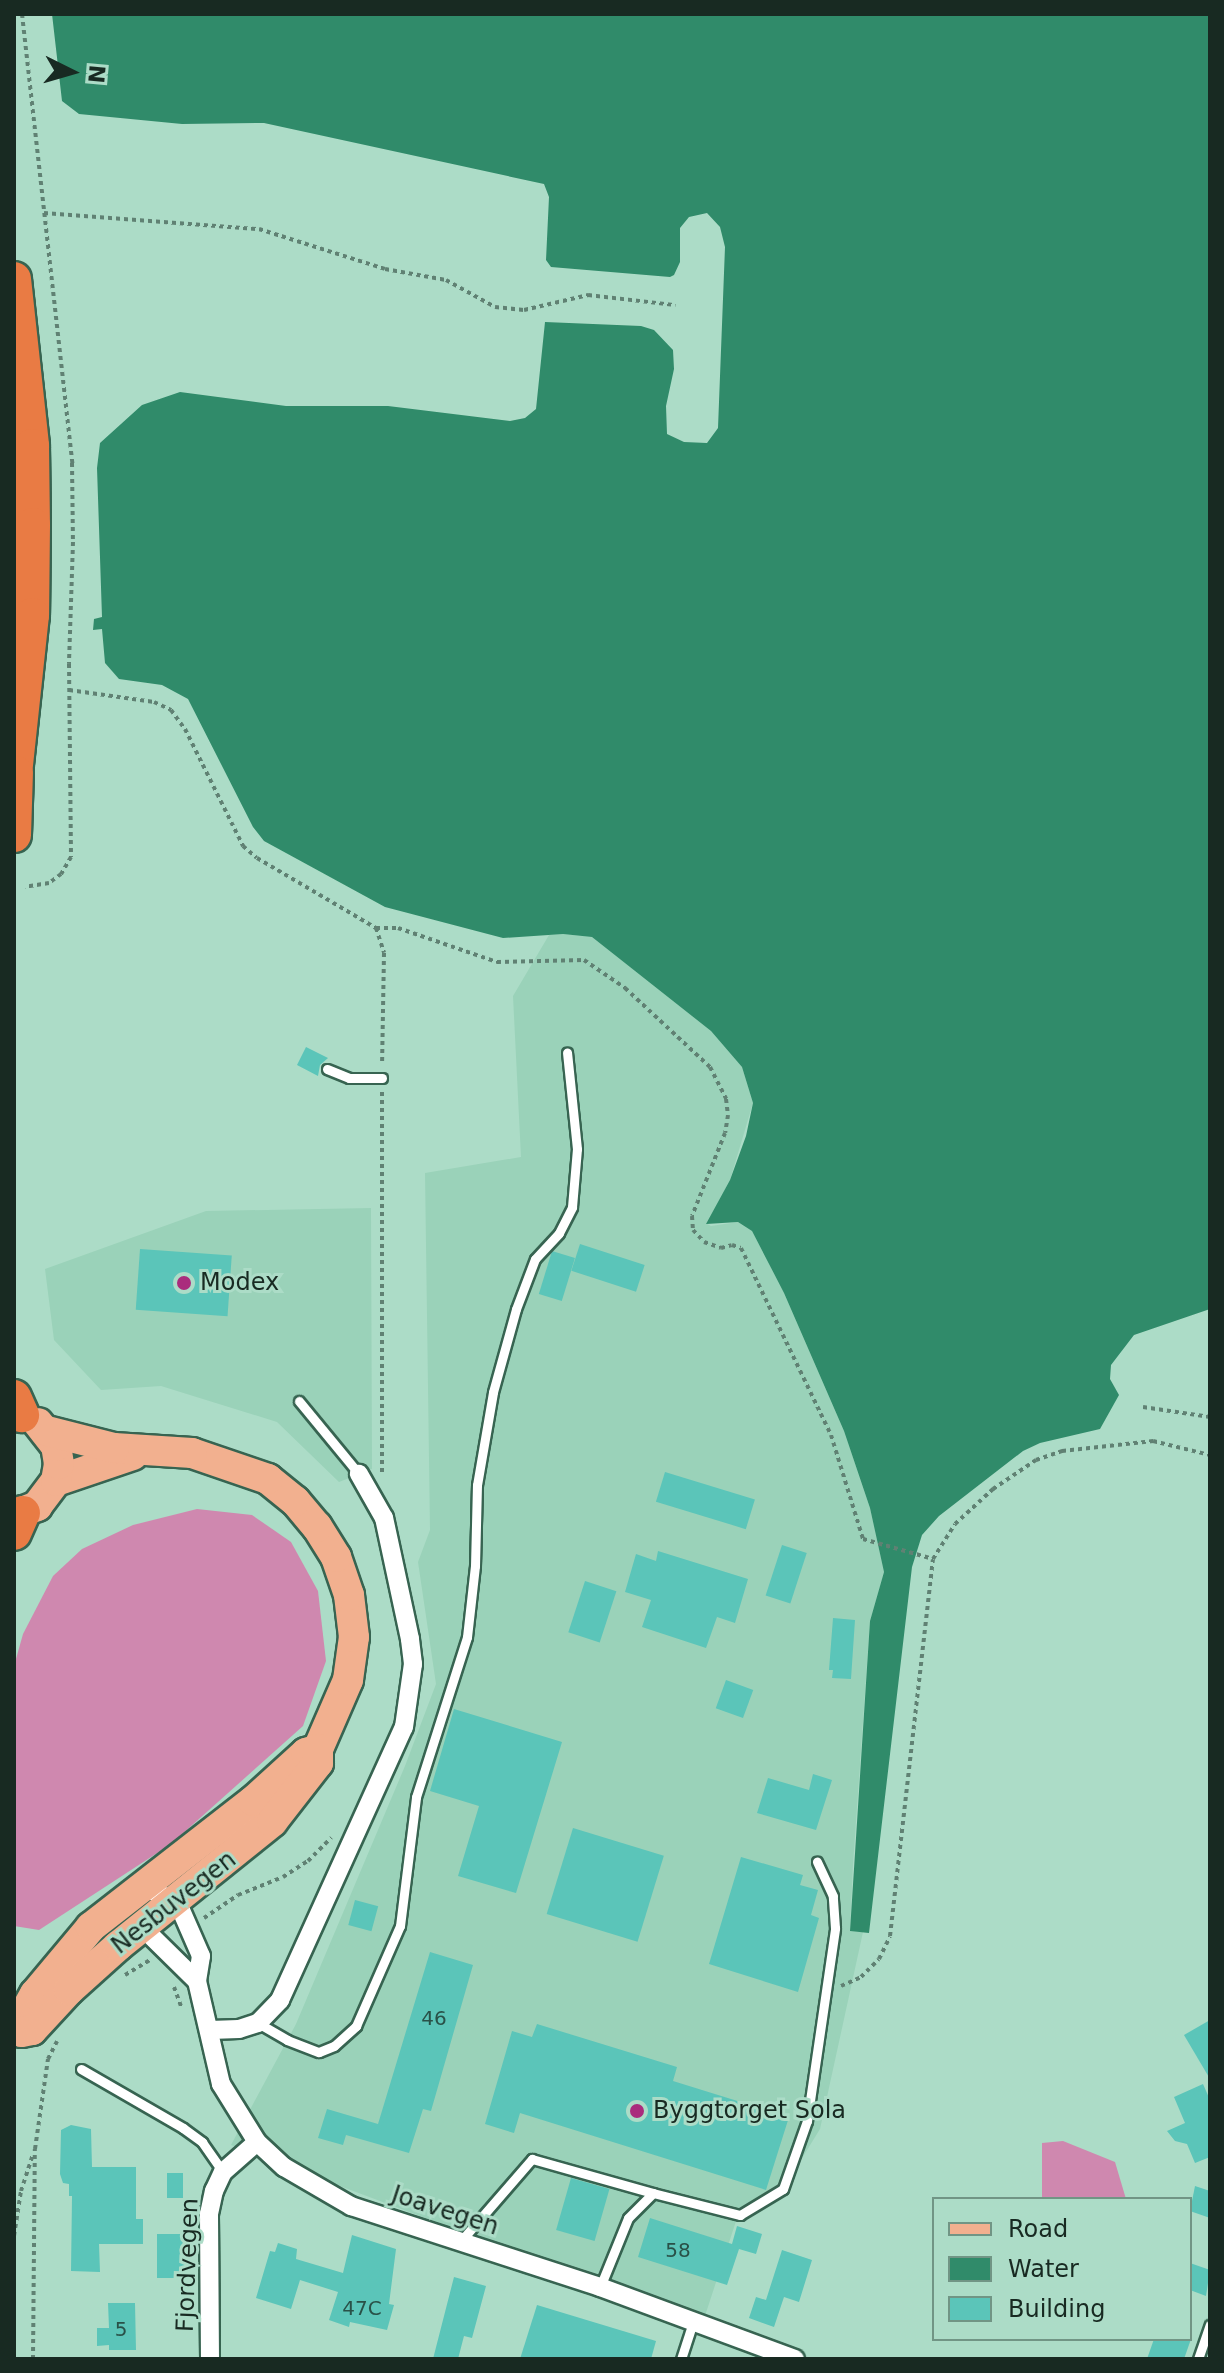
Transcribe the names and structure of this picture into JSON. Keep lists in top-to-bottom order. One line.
{"streets":{"main road":["Nesbuvegen"],"street":["Joavegen","Fjordvegen"]},"crossings":[["Nesbuvegen","Joavegen"],["Joavegen","Fjordvegen"]],"places":["Modex","Byggtorget Sola"],"house_numbers":["46","58","47C","5"],"legend":["Road","Water","Building"],"north":"right"}
